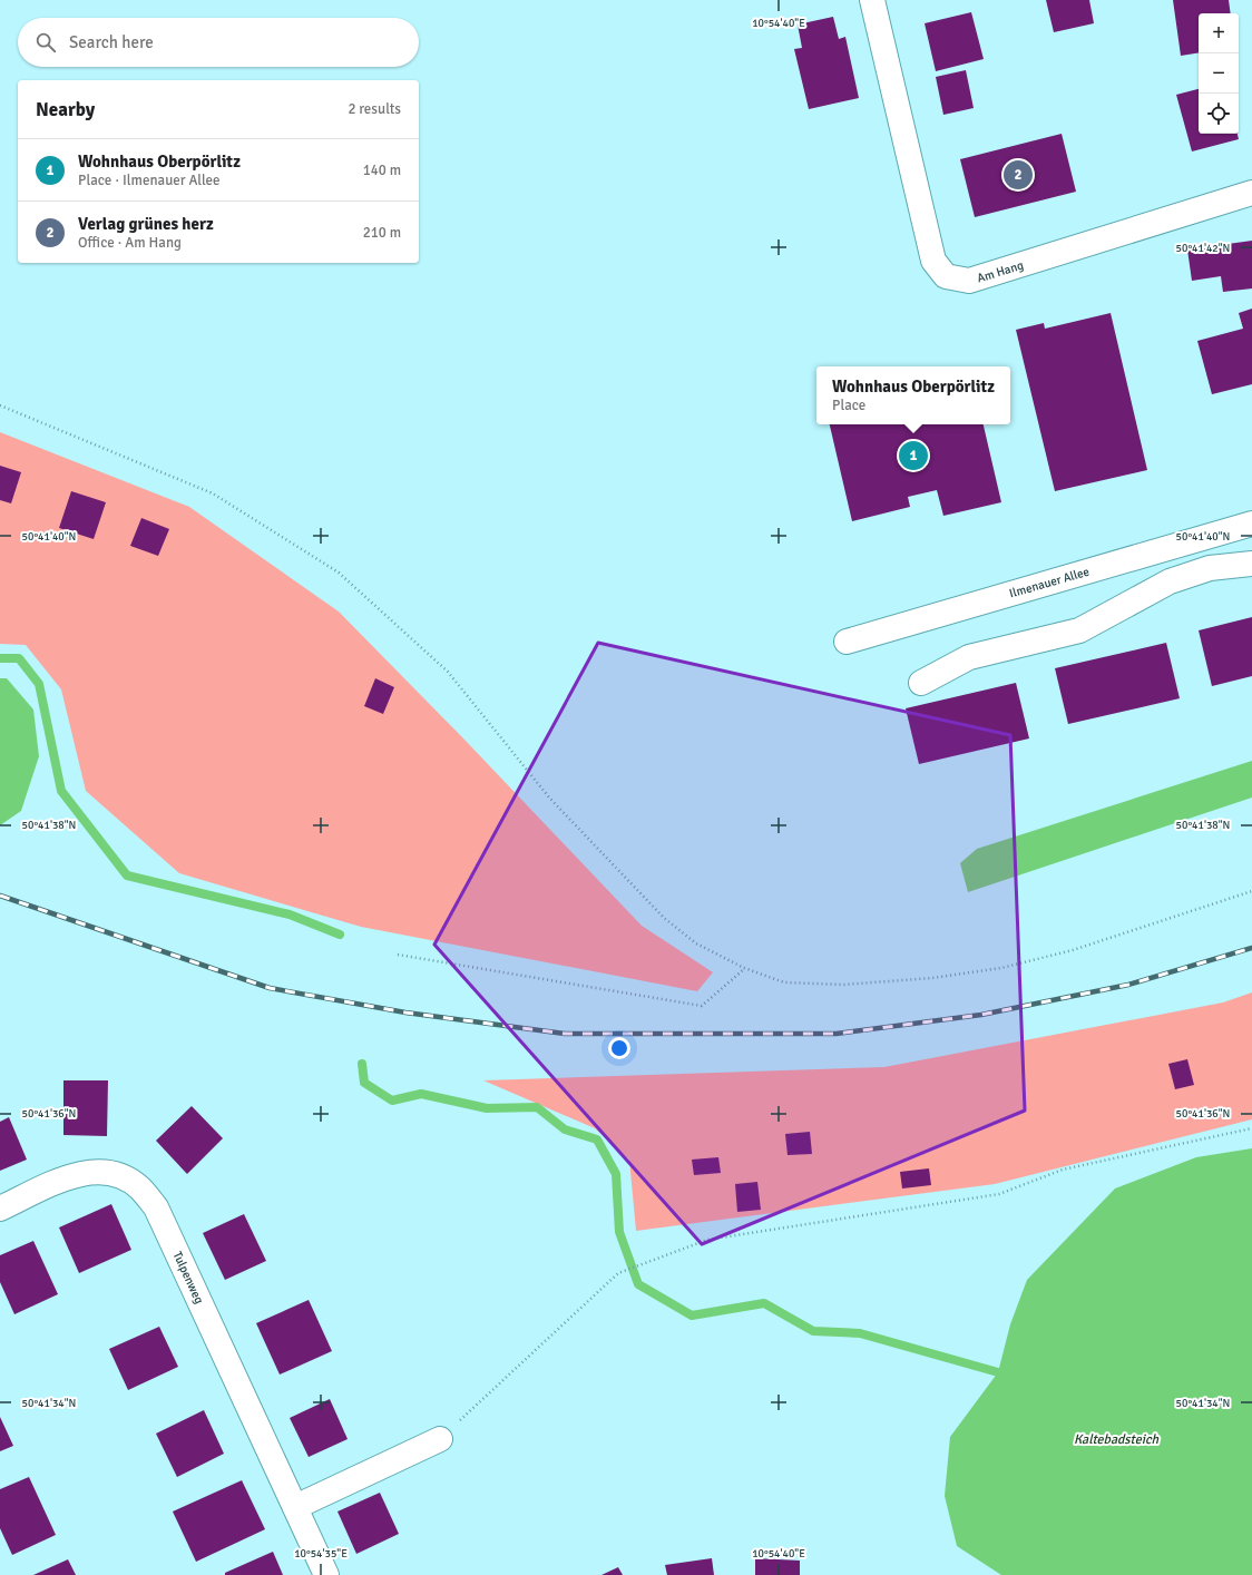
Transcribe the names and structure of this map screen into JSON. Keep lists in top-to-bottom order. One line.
{"streets":{"street":["Am Hang","Ilmenauer Allee","Tulpenweg"]},"water":["Kaltebadsteich"],"page":{"map_buttons":["+","−"],"search":"Search here","heading":["Nearby","2 results"],"list":[{"mark":"1","name":"Wohnhaus Oberpörlitz","note":"Place · Ilmenauer Allee","value":"140 m"},{"mark":"2","name":"Verlag grünes herz","note":"Office · Am Hang","value":"210 m"}],"pins":["2","1"],"popup":["Wohnhaus Oberpörlitz","Place"]},"coordinates":["10°54'40\"E","50°41'42\"N","50°41'40\"N","50°41'38\"N","50°41'36\"N","50°41'34\"N","10°54'35\"E"]}
